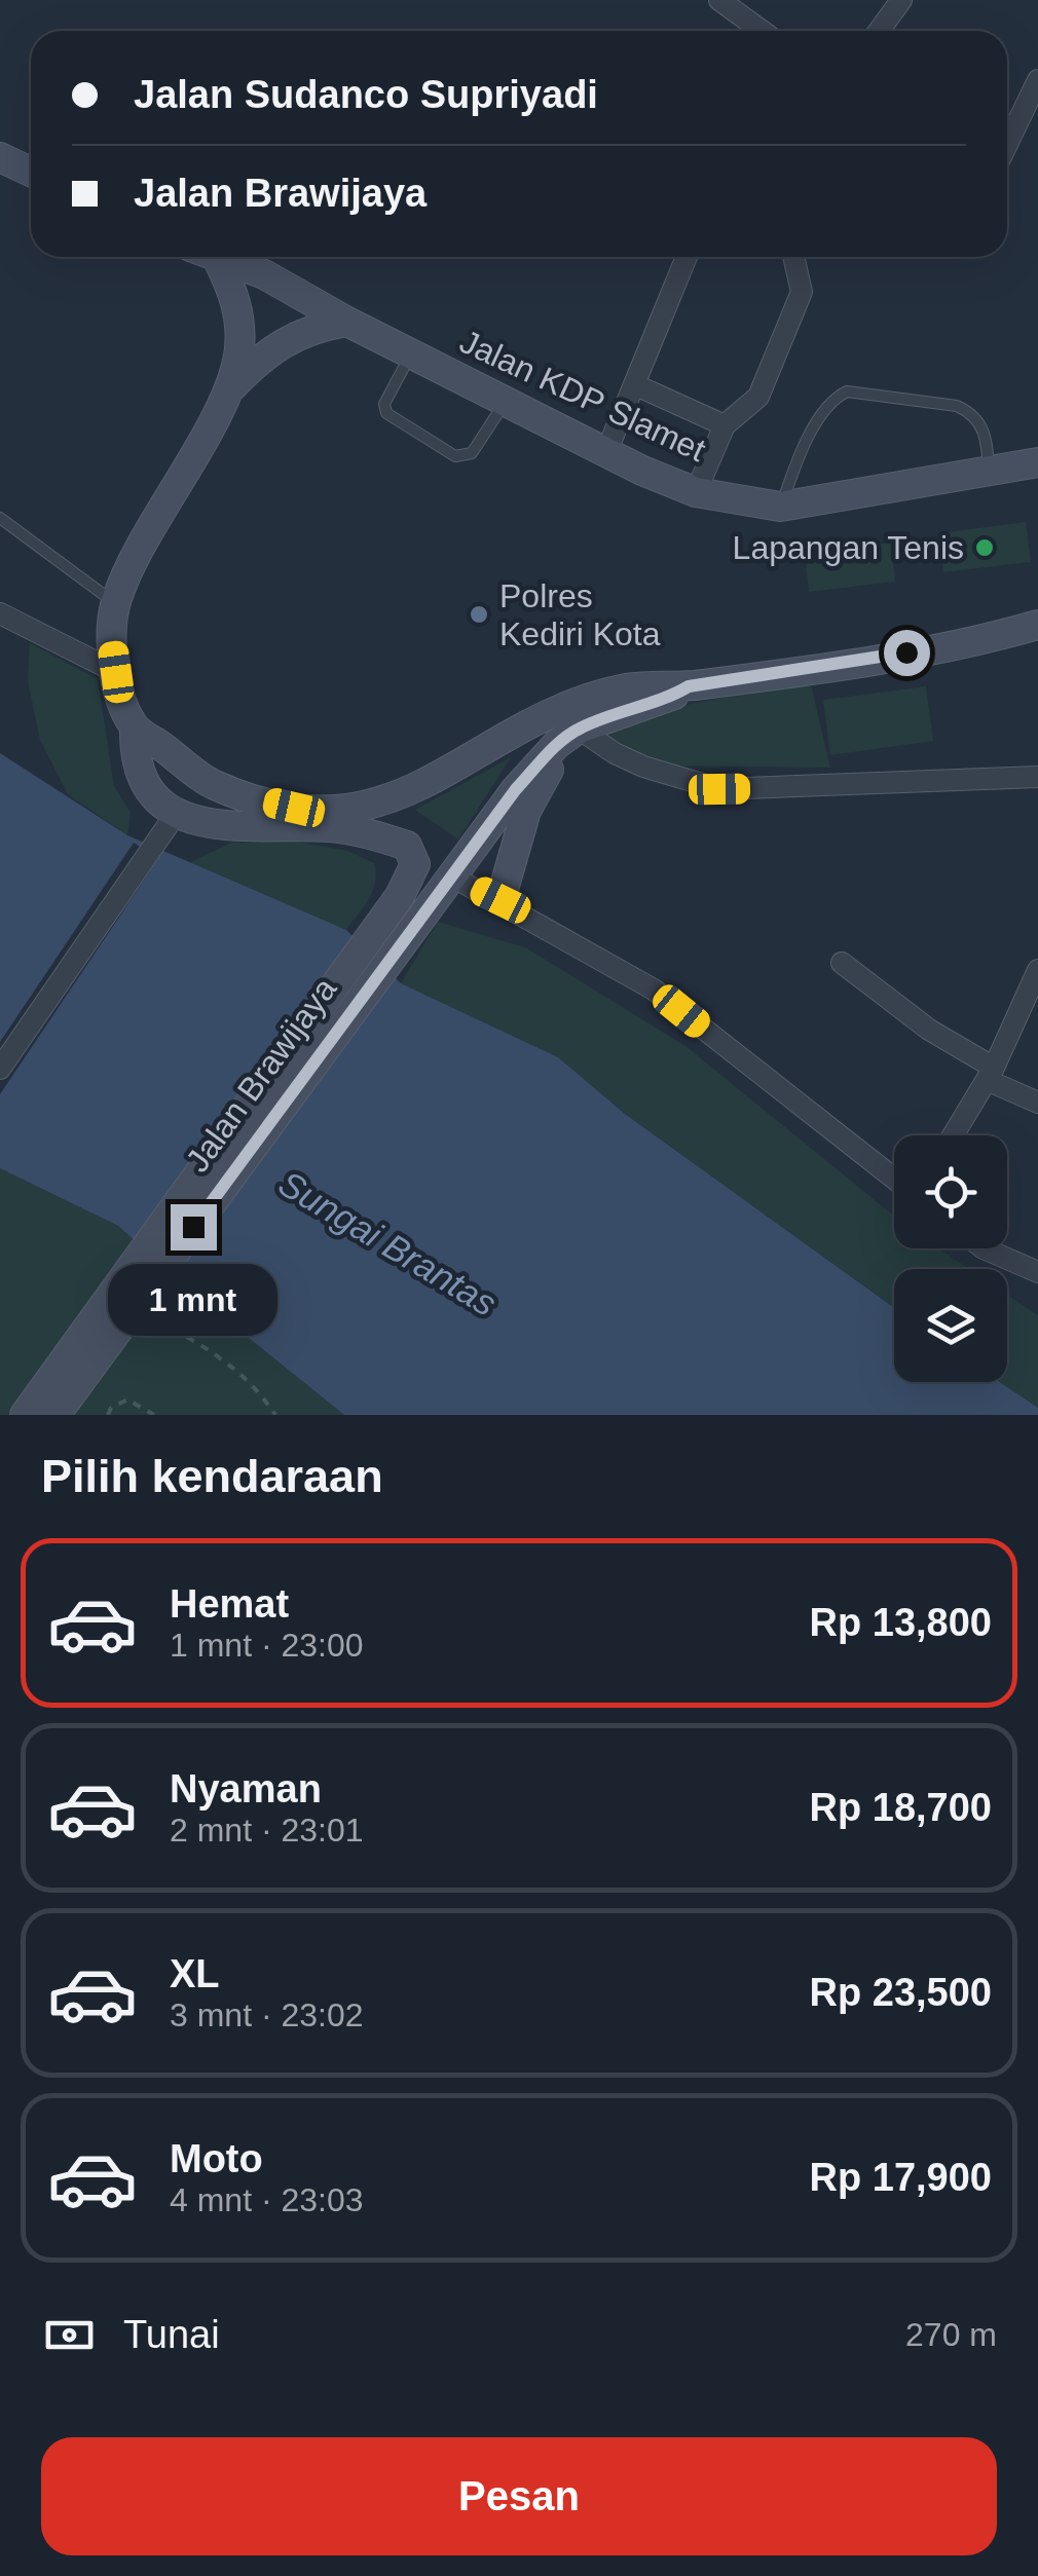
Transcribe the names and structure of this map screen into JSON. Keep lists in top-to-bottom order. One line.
{"streets":{"main road":["Jalan KDP Slamet","Jalan Brawijaya"]},"water":["Sungai Brantas"],"places":["Lapangan Tenis","Polres Kediri Kota"],"page":{"banner":["Jalan Sudanco Supriyadi","Jalan Brawijaya"],"bubble":"1 mnt","heading":"Pilih kendaraan","list":[{"name":"Hemat","note":"1 mnt · 23:00","value":"Rp 13,800"},{"name":"Nyaman","note":"2 mnt · 23:01","value":"Rp 18,700"},{"name":"XL","note":"3 mnt · 23:02","value":"Rp 23,500"},{"name":"Moto","note":"4 mnt · 23:03","value":"Rp 17,900"}],"pay":["Tunai","270 m"],"buttons":"Pesan"}}
